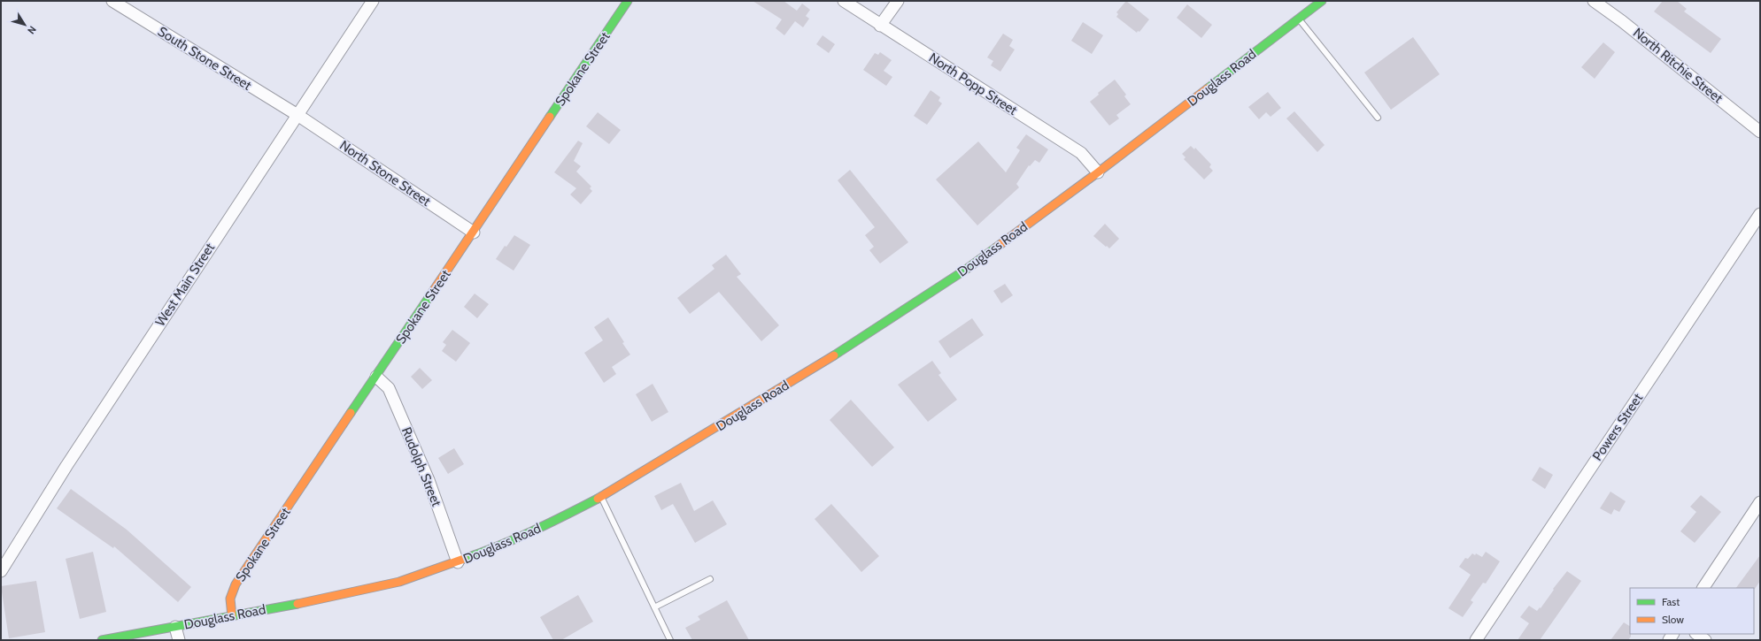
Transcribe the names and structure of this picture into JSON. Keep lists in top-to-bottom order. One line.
{"streets":{"main road":["Spokane Street","Douglass Road"],"street":["South Stone Street","North Ritchie Street","North Popp Street","North Stone Street","West Main Street","Powers Street","Rudolph Street"]},"crossings":[["South Stone Street","North Stone Street"],["South Stone Street","West Main Street"],["Spokane Street","Douglass Road"],["Spokane Street","North Stone Street"],["Spokane Street","Rudolph Street"],["Douglass Road","North Popp Street"],["Douglass Road","Rudolph Street"],["North Stone Street","West Main Street"]],"legend":["Fast","Slow"],"north":"bottom right"}
